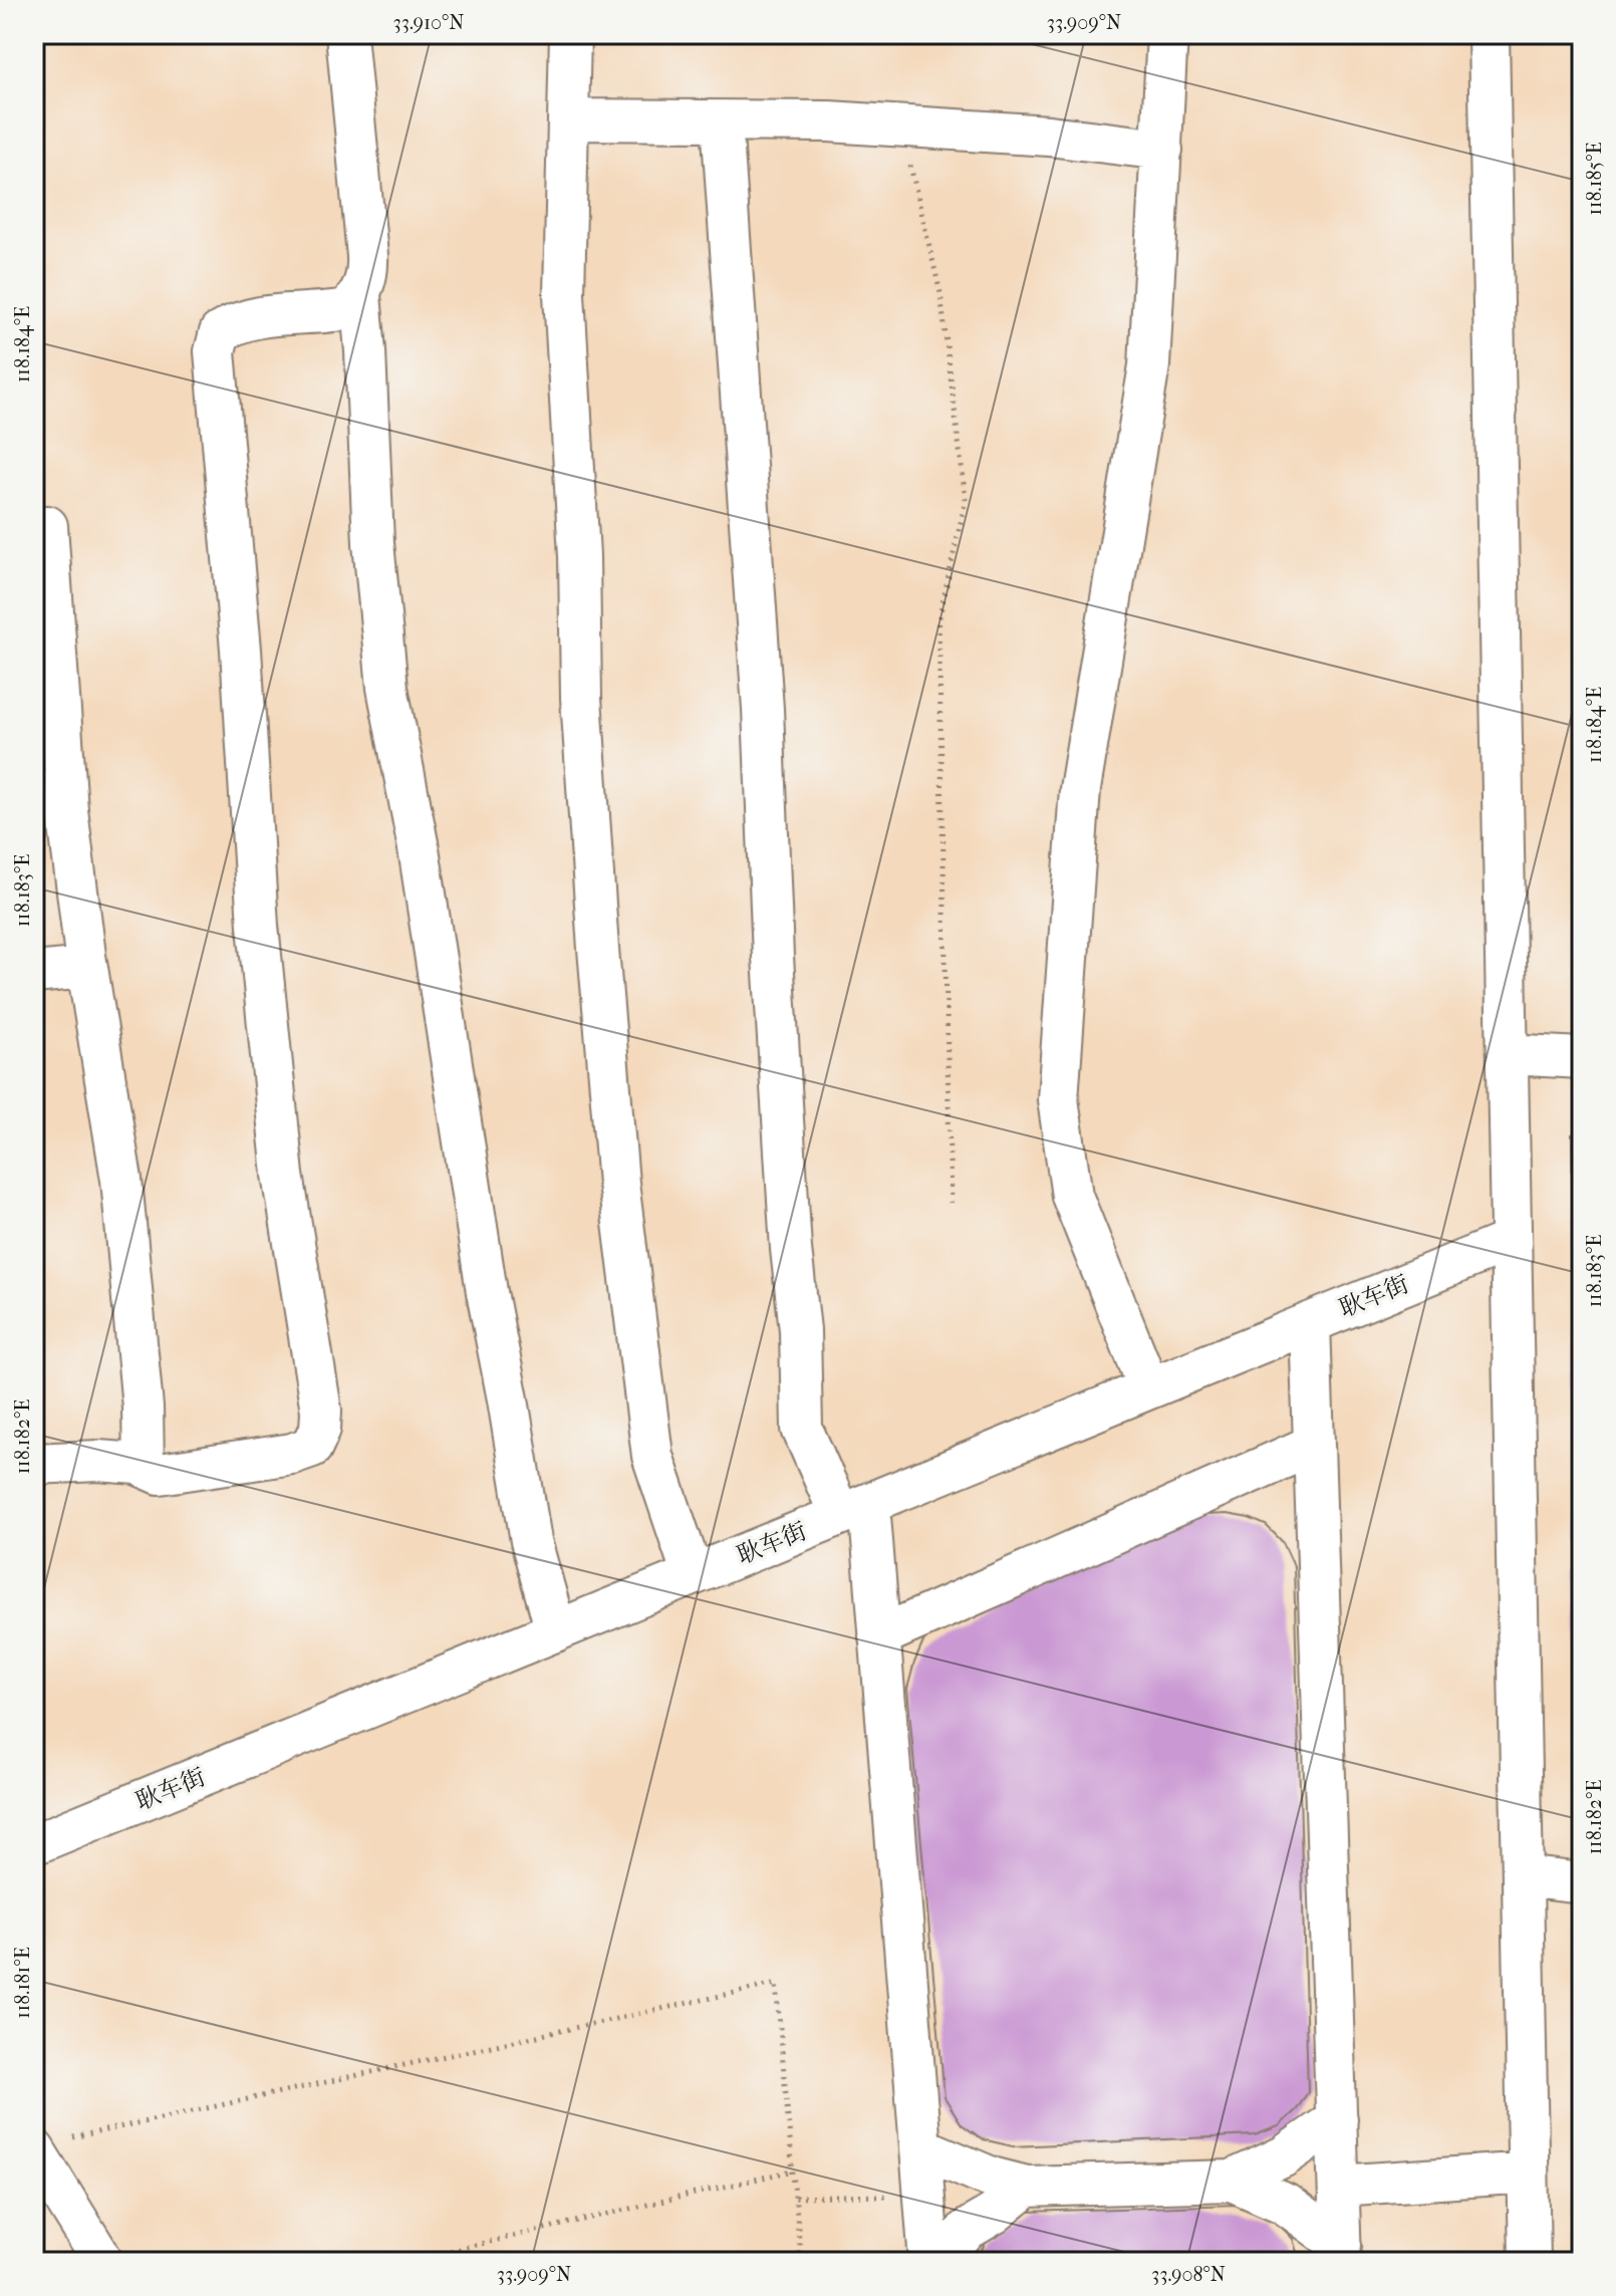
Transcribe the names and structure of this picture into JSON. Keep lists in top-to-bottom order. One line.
{"streets":{"street":["耿车街"]},"coordinates":["33.910°N","33.909°N","118.185°E","118.184°E","118.183°E","118.182°E","118.181°E","33.908°N"]}
